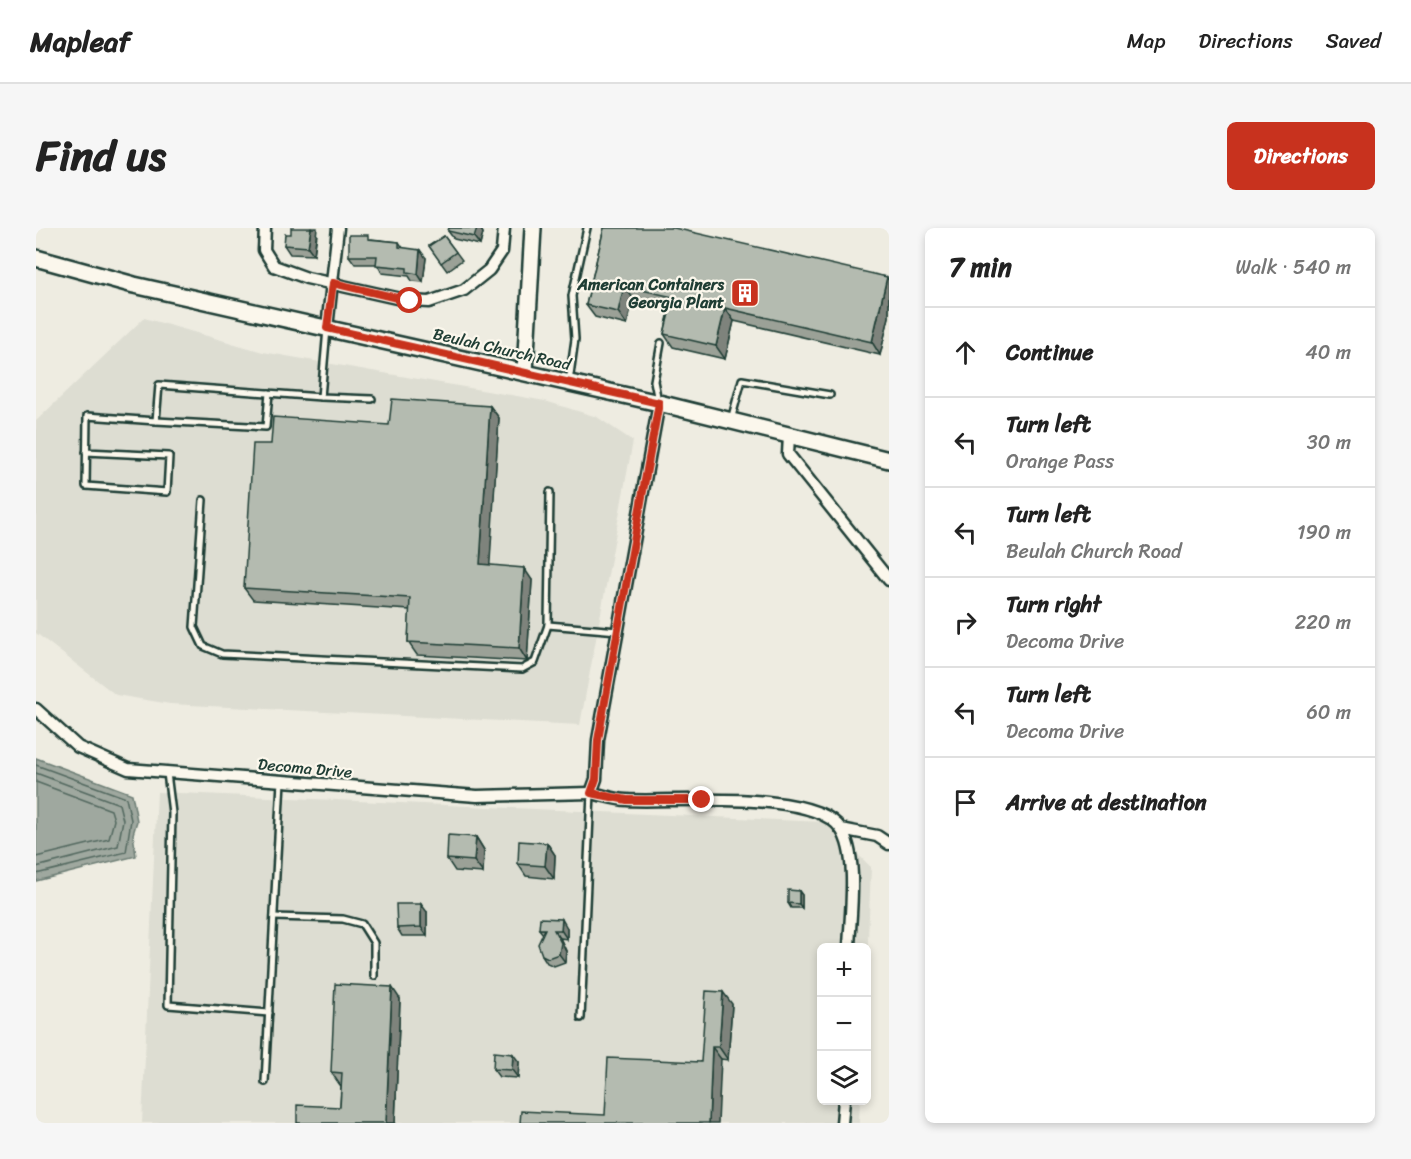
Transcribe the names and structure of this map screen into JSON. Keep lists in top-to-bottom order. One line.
{"streets":{"street":["Beulah Church Road","Decoma Drive"]},"places":{"building":["American Containers Georgia Plant"]},"page":{"header":"Mapleaf","nav":["Map","Directions","Saved"],"title":"Find us","buttons":"Directions","heading":["7 min","Walk · 540 m"],"list":[["Continue","40 m"],["Turn left","Orange Pass","30 m"],["Turn left","Beulah Church Road","190 m"],["Turn right","Decoma Drive","220 m"],["Turn left","Decoma Drive","60 m"],"Arrive at destination"],"map_buttons":["+","−"]}}
